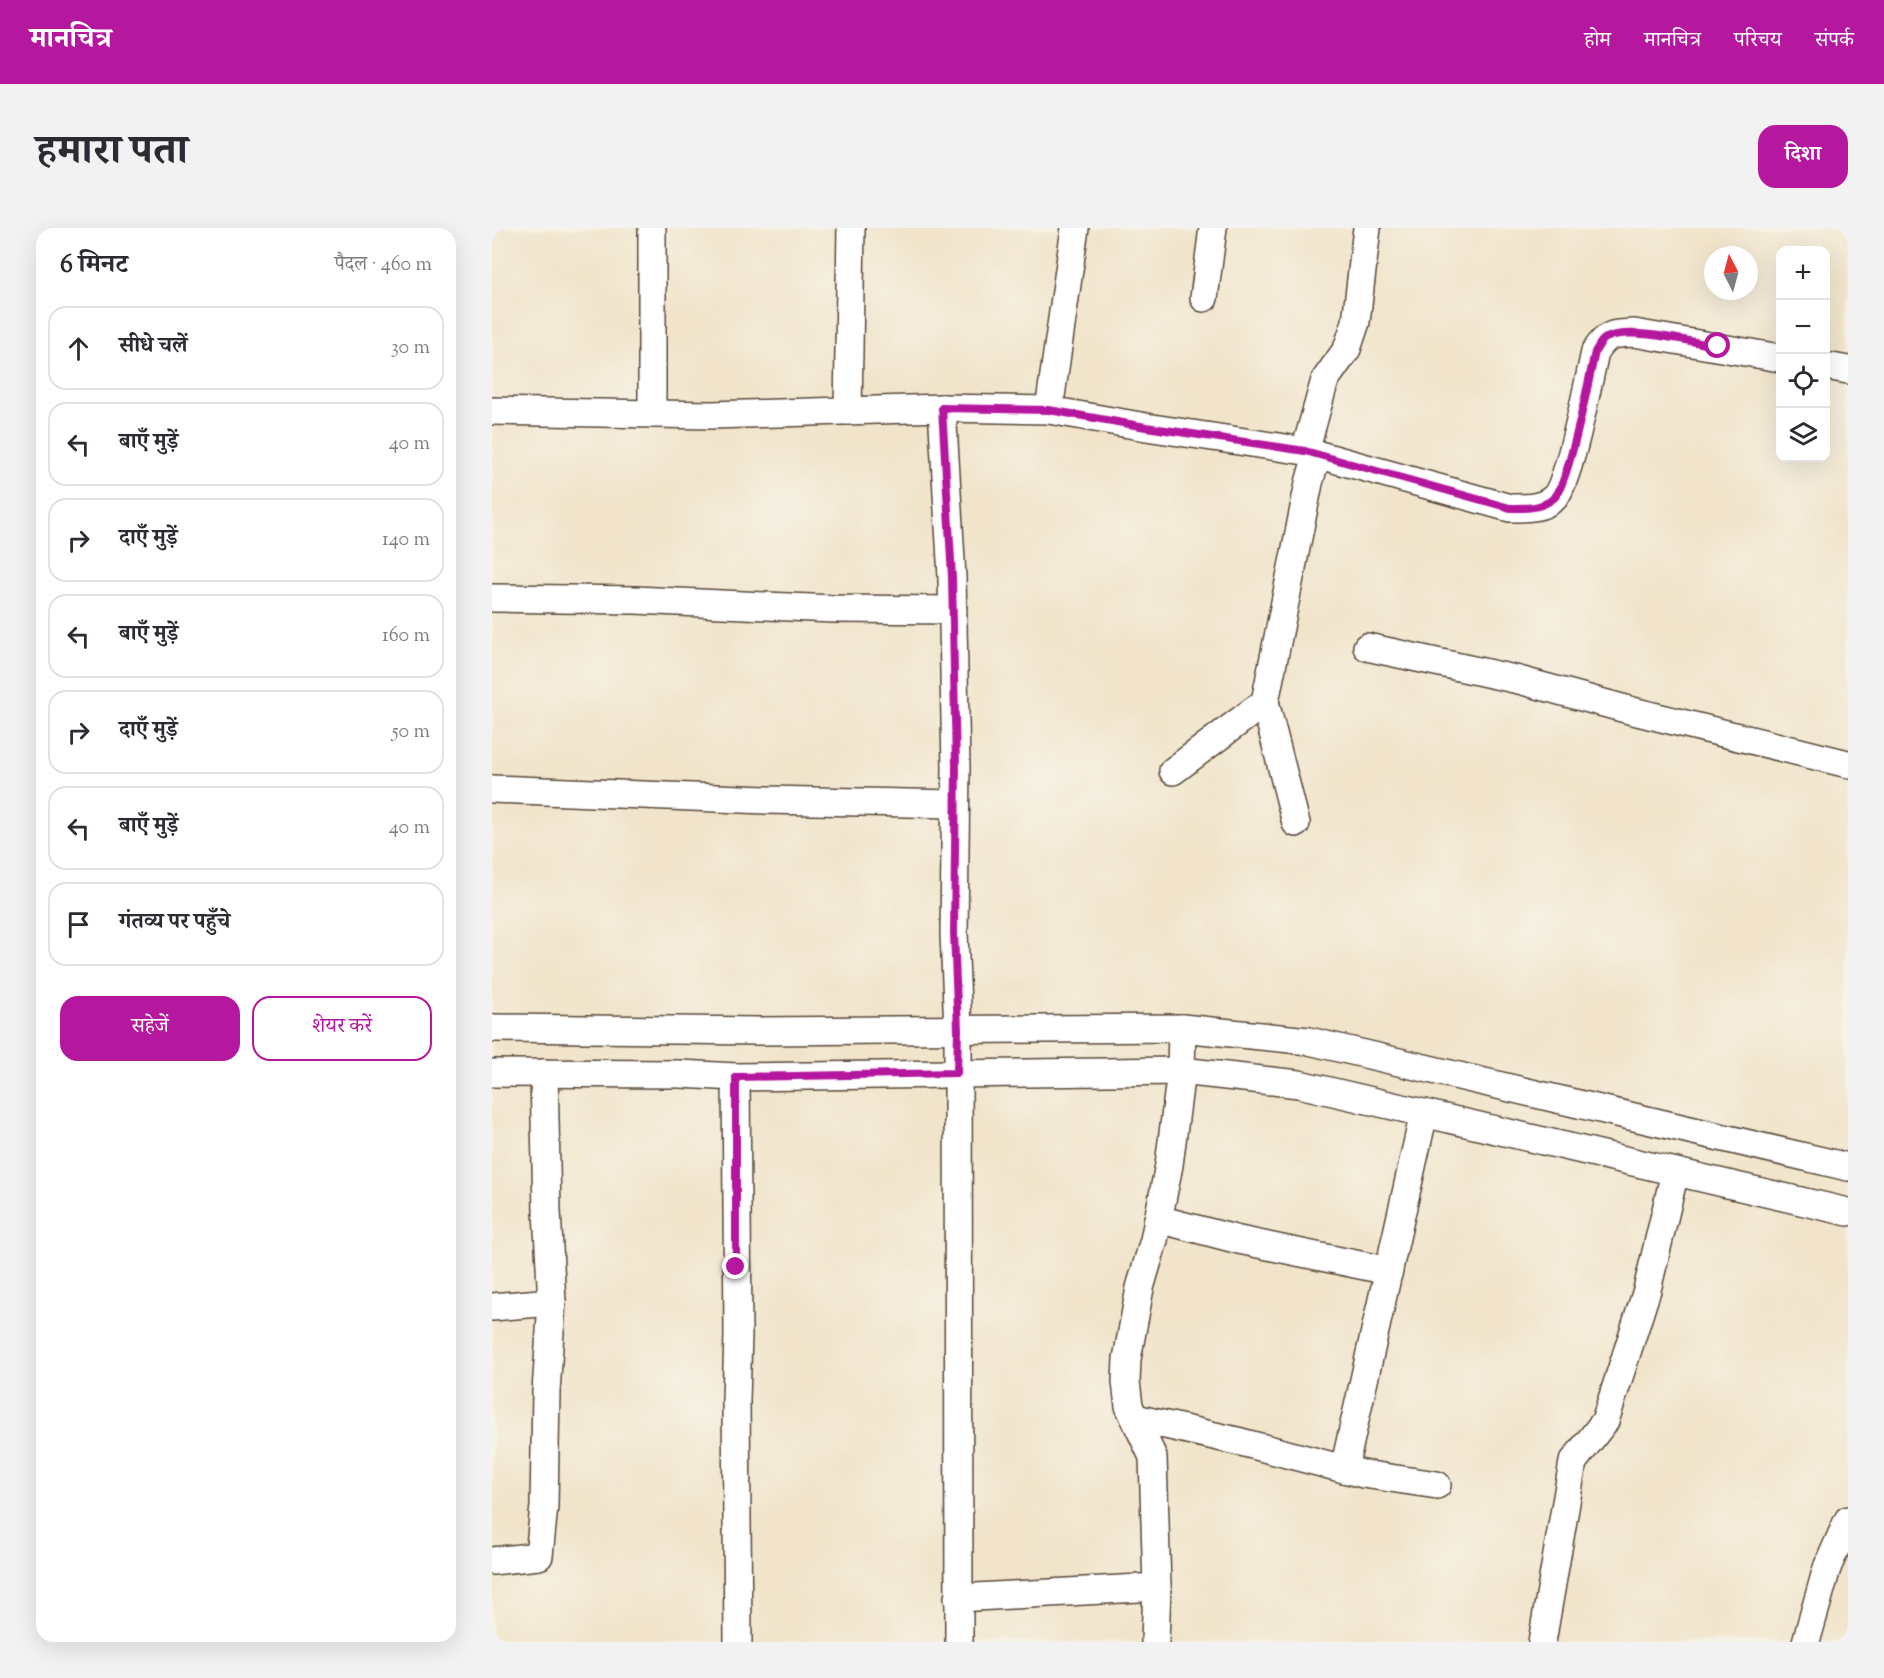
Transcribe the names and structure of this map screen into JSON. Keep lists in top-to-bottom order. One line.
{"north":"top","page":{"header":"मानचित्र","nav":["होम","मानचित्र","परिचय","संपर्क"],"title":"हमारा पता","buttons":["दिशा",["सहेजें","शेयर करें"]],"heading":["6 मिनट","पैदल · 460 m"],"map_buttons":["+","−"],"list":[["सीधे चलें","30 m"],["बाएँ मुड़ें","40 m"],["दाएँ मुड़ें","140 m"],["बाएँ मुड़ें","160 m"],["दाएँ मुड़ें","50 m"],["बाएँ मुड़ें","40 m"],"गंतव्य पर पहुँचे"]}}
